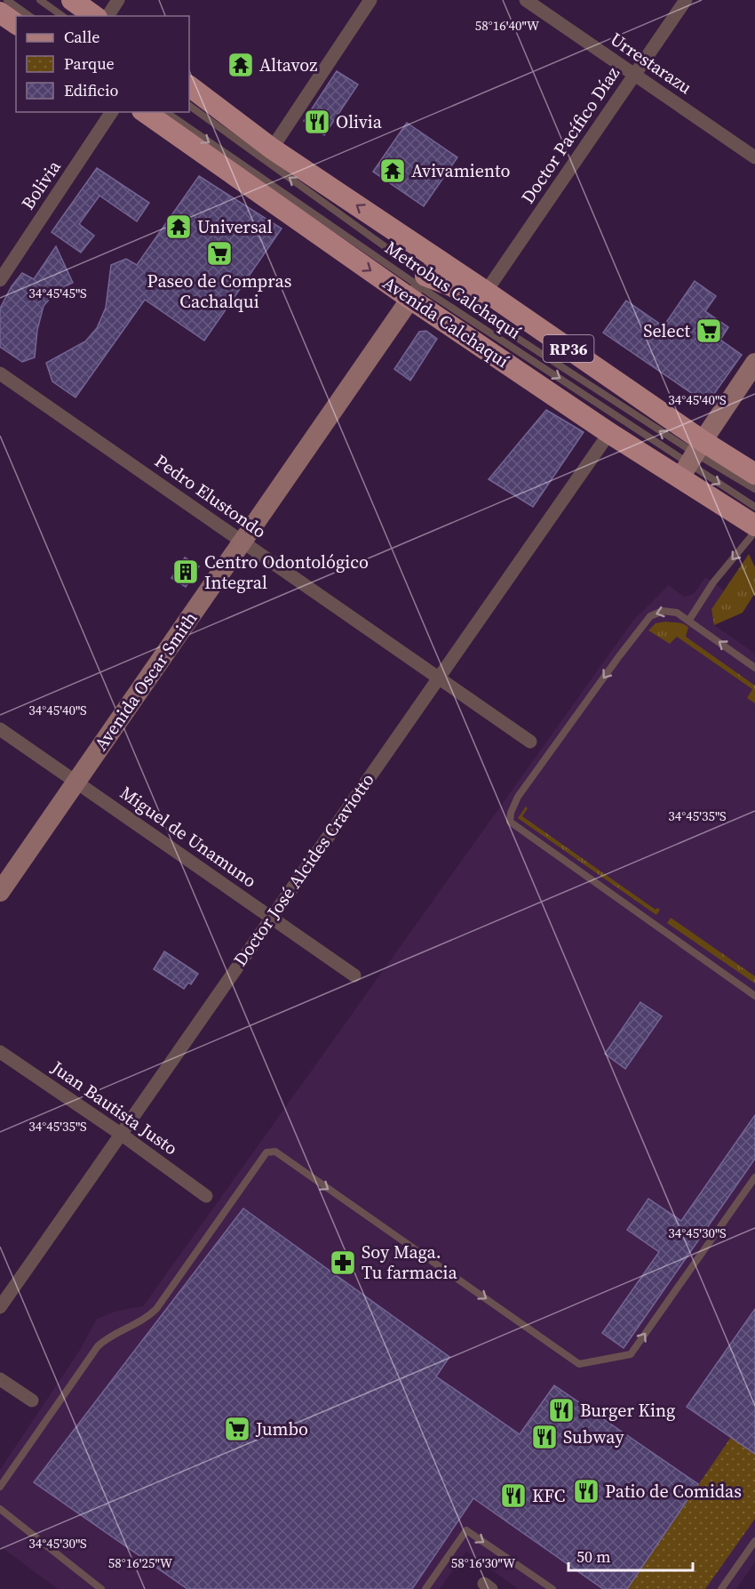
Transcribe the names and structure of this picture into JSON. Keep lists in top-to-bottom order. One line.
{"streets":{"main road":["Avenida Calchaquí","RP36","Avenida Oscar Smith"],"street":["Urrestarazu","Doctor Pacífico Díaz","Bolivia","Pedro Elustondo","Miguel de Unamuno","Doctor José Alcides Craviotto","Juan Bautista Justo"],"lane":["Metrobus Calchaquí"]},"crossings":[["Urrestarazu","Doctor Pacífico Díaz"],["Doctor Pacífico Díaz","Avenida Calchaquí"],["Metrobus Calchaquí","Avenida Calchaquí"],["Metrobus Calchaquí","Avenida Oscar Smith"],["Avenida Calchaquí","Avenida Oscar Smith"],["Avenida Calchaquí","Doctor José Alcides Craviotto"],["Pedro Elustondo","Avenida Oscar Smith"],["Pedro Elustondo","Doctor José Alcides Craviotto"],["Avenida Oscar Smith","Miguel de Unamuno"],["Miguel de Unamuno","Doctor José Alcides Craviotto"],["Doctor José Alcides Craviotto","Juan Bautista Justo"]],"places":{"temple":["Altavoz","Avivamiento","Universal"],"restaurant":["Olivia","Burger King","Subway","Patio de Comidas","KFC"],"supermarket":["Paseo de Compras Cachalqui","Select","Jumbo"],"building":["Centro Odontológico Integral"],"pharmacy":["Soy Maga. Tu farmacia"]},"legend":["Calle","Parque","Edificio"],"scale_bar":"50 m","coordinates":["58°16'40\"W","34°45'45\"S","34°45'40\"S","34°45'35\"S","34°45'30\"S","58°16'25\"W","58°16'30\"W"]}
